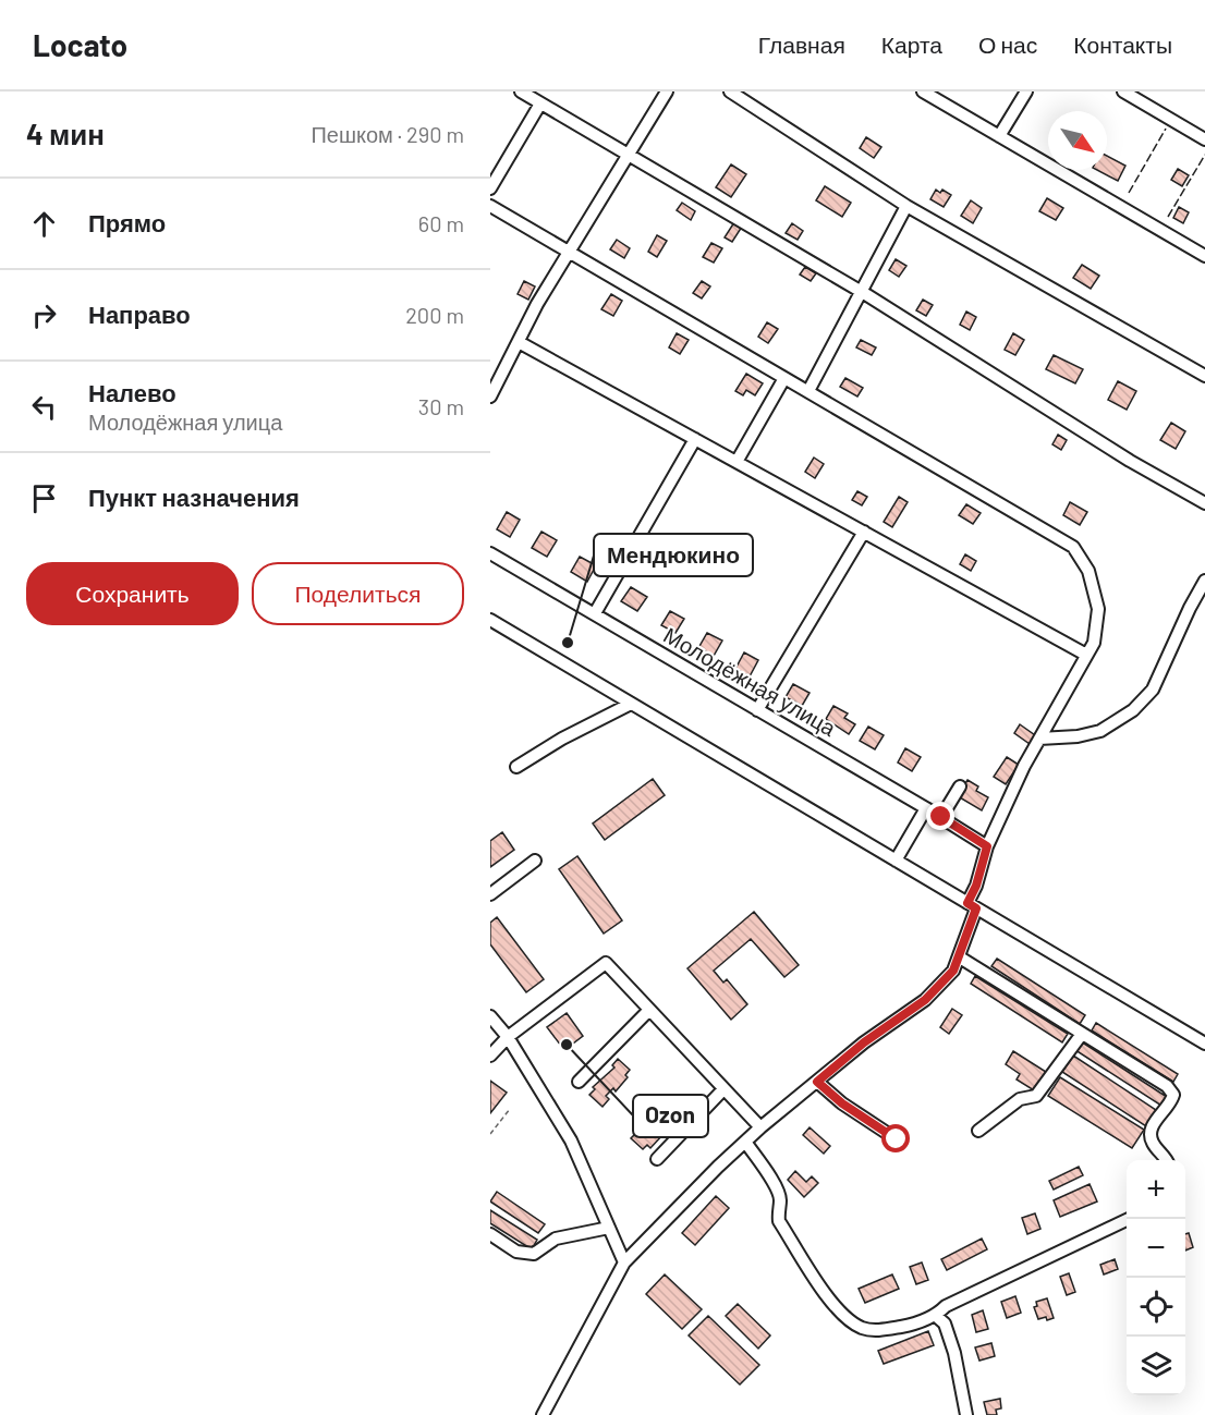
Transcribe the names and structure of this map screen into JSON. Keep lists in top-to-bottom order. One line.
{"streets":{"street":["Молодёжная улица"]},"places":["Мендюкино","Ozon"],"north":"bottom right","page":{"header":"Locato","nav":["Главная","Карта","О нас","Контакты"],"heading":["4 мин","Пешком · 290 m"],"list":[["Прямо","60 m"],["Направо","200 m"],["Налево","Молодёжная улица","30 m"],"Пункт назначения"],"buttons":["Сохранить","Поделиться"],"map_buttons":["+","−"]}}
